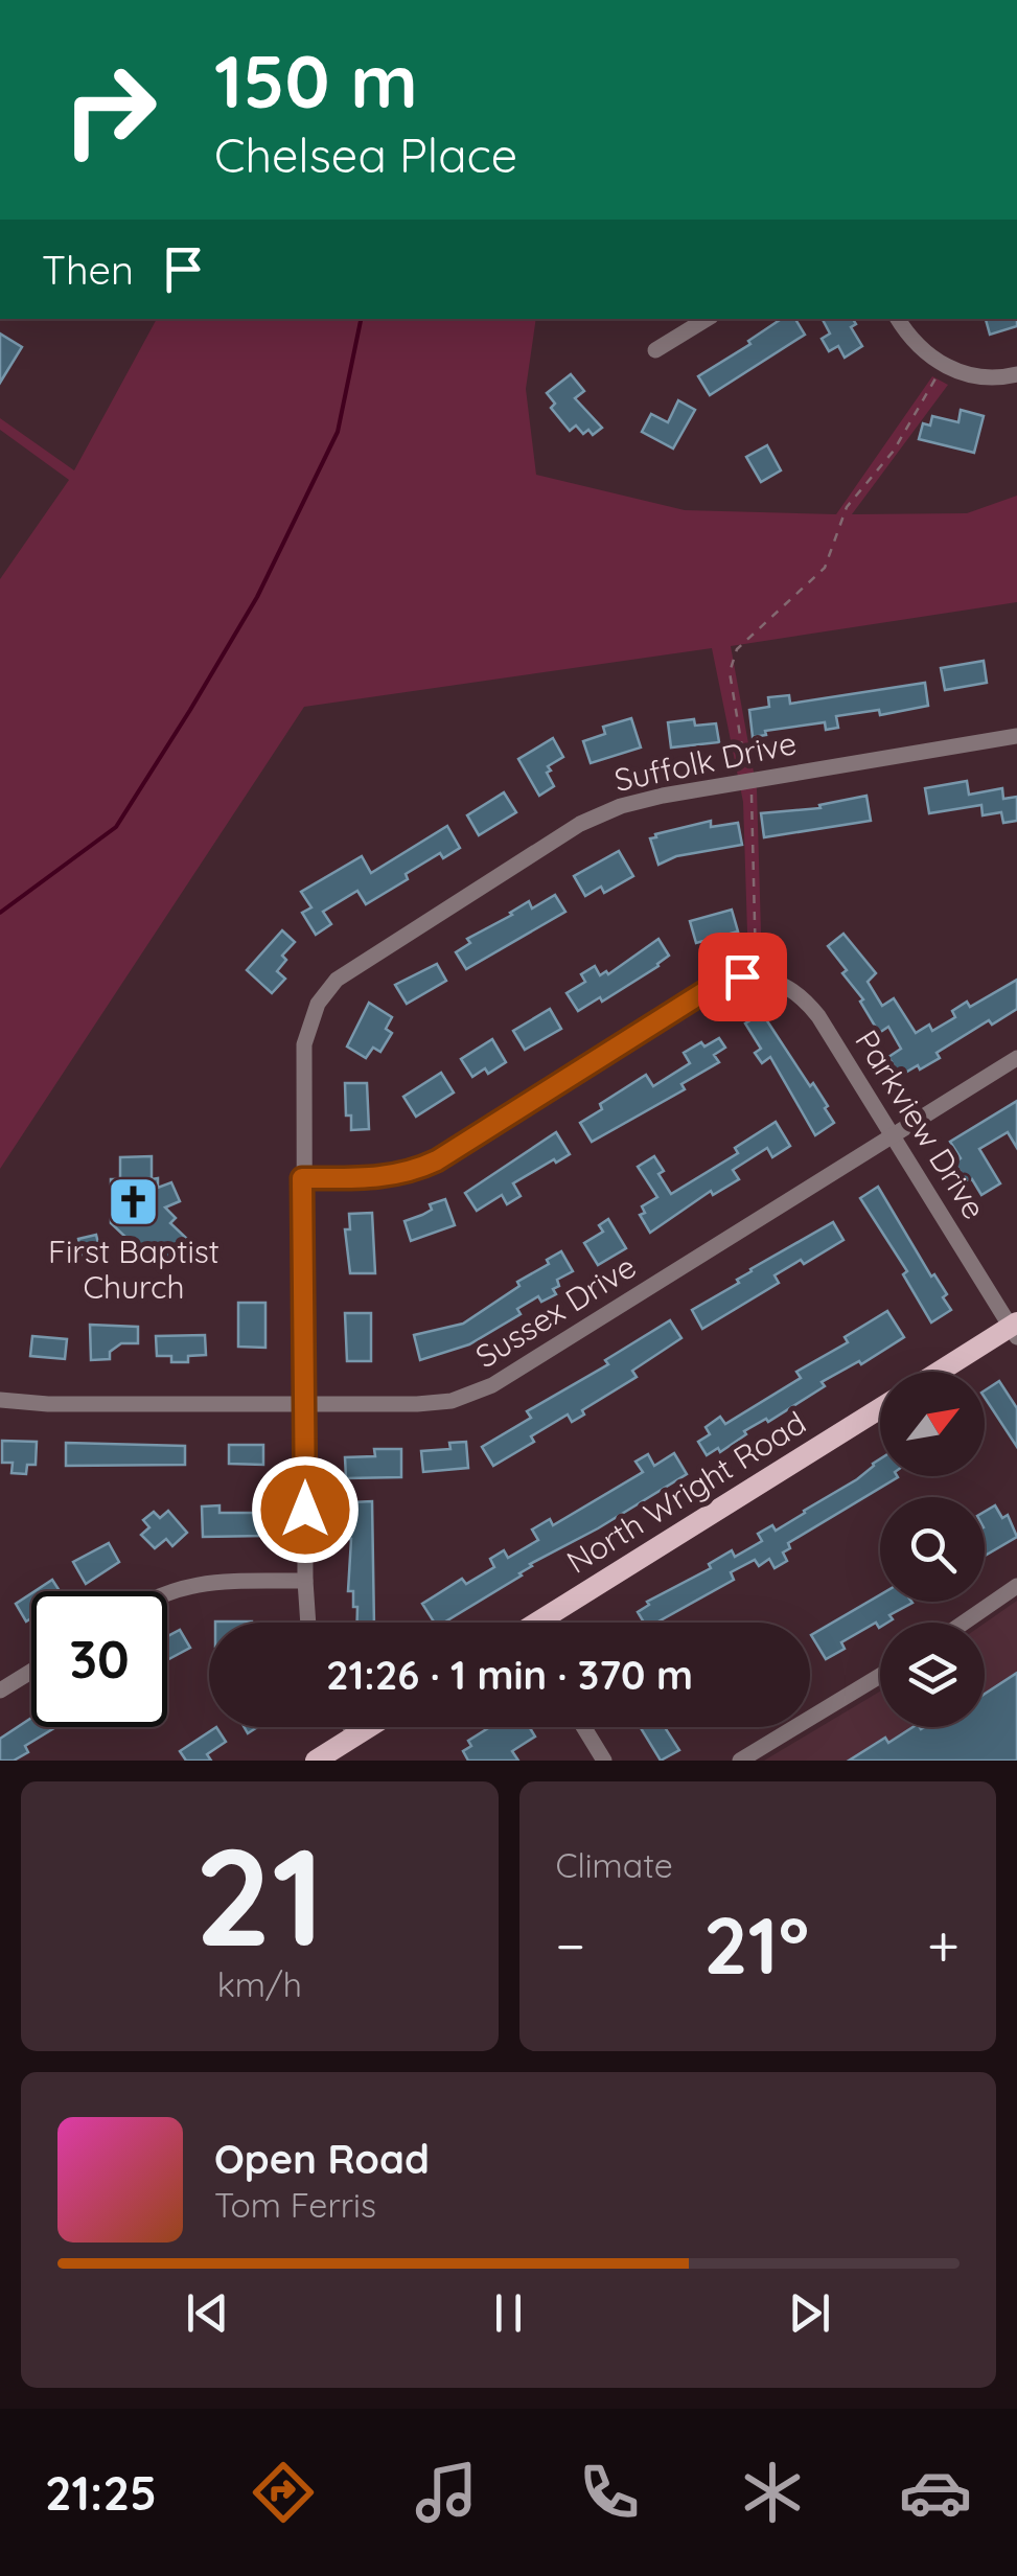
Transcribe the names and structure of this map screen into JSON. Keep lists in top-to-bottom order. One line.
{"streets":{"main road":["North Wright Road"],"street":["Suffolk Drive","Parkview Drive","Sussex Drive"]},"crossings":[["Parkview Drive","Sussex Drive"]],"places":{"church":["First Baptist Church"]},"north":"top right","page":{"turn":["150 m","Chelsea Place"],"then":"Then","limit":"30","trip":"21:26 · 1 min · 370 m","tile":[["21","km/h"],"Climate"],"heat":["−","21°","+"],"song":["Open Road","Tom Ferris"],"tabs":"21:25"}}
